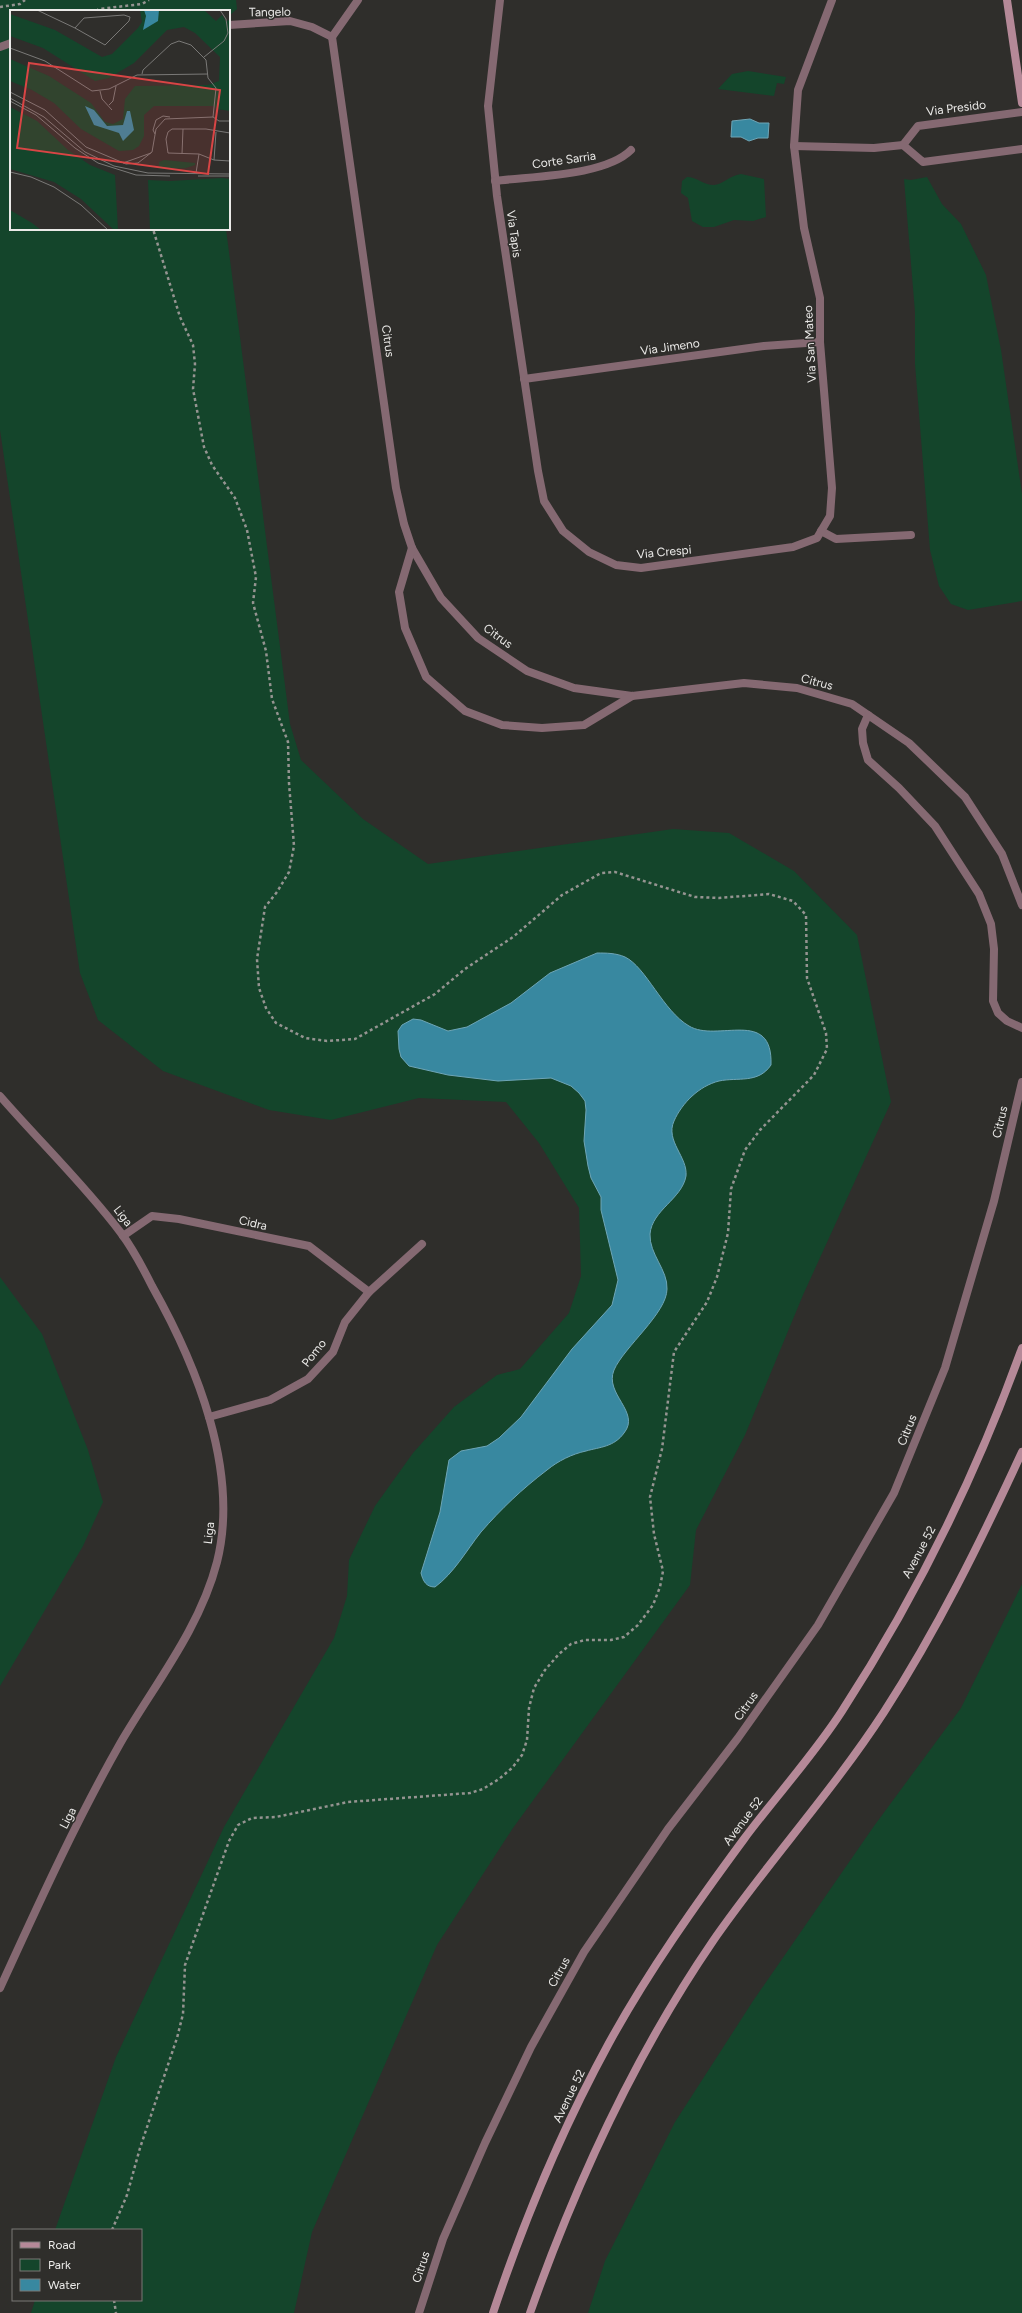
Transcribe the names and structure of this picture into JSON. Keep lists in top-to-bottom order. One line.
{"streets":{"main road":["Avenue 52"],"street":["Tangelo","Via Presido","Corte Sarria","Via Tapis","Citrus","Via San Mateo","Via Jimeno","Via Crespi","Liga","Cidra","Pomo"]},"crossings":[["Tangelo","Citrus"],["Corte Sarria","Via Tapis"],["Via Tapis","Via Jimeno"],["Via Tapis","Via Crespi"],["Via San Mateo","Via Jimeno"],["Via San Mateo","Via Crespi"],["Liga","Cidra"],["Liga","Pomo"],["Cidra","Pomo"]],"legend":["Road","Park","Water"]}
